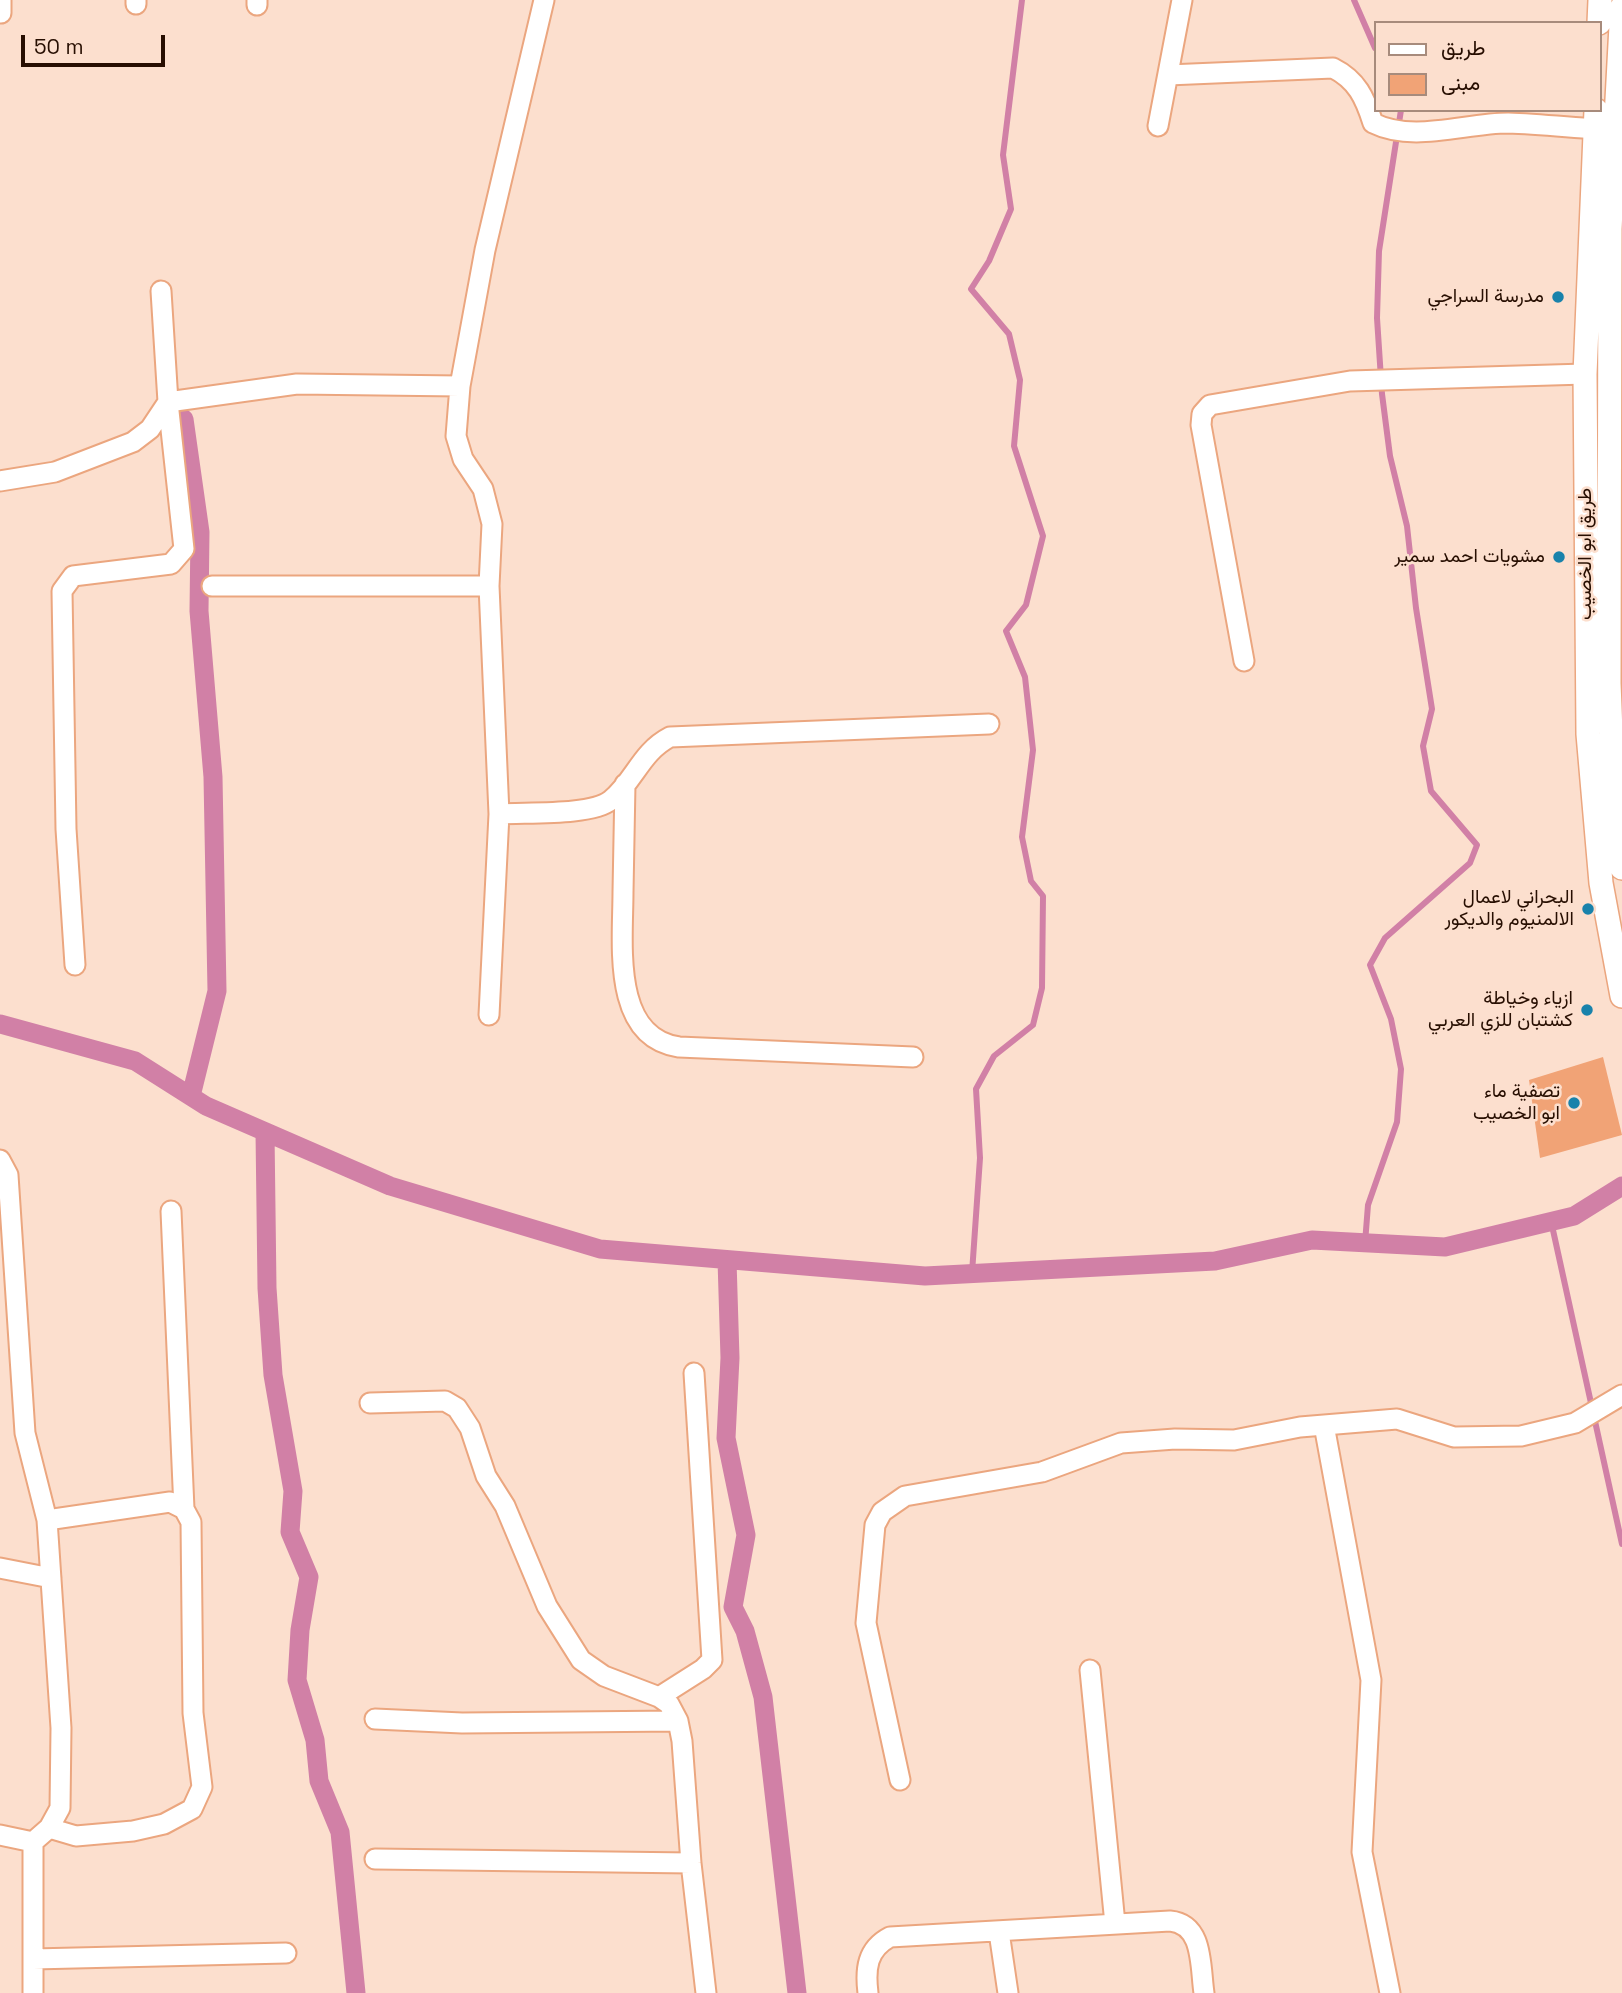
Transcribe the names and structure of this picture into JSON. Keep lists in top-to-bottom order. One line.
{"streets":{"main road":["طريق ابو الخصيب"]},"places":["مدرسة السراجي","مشويات احمد سمير","البحراني لاعمال الالمنيوم والديكور","ازياء وخياطة كشتبان للزي العربي","تصفية ماء ابو الخصيب"],"legend":["طريق","مبنى"],"scale_bar":"50 m"}
